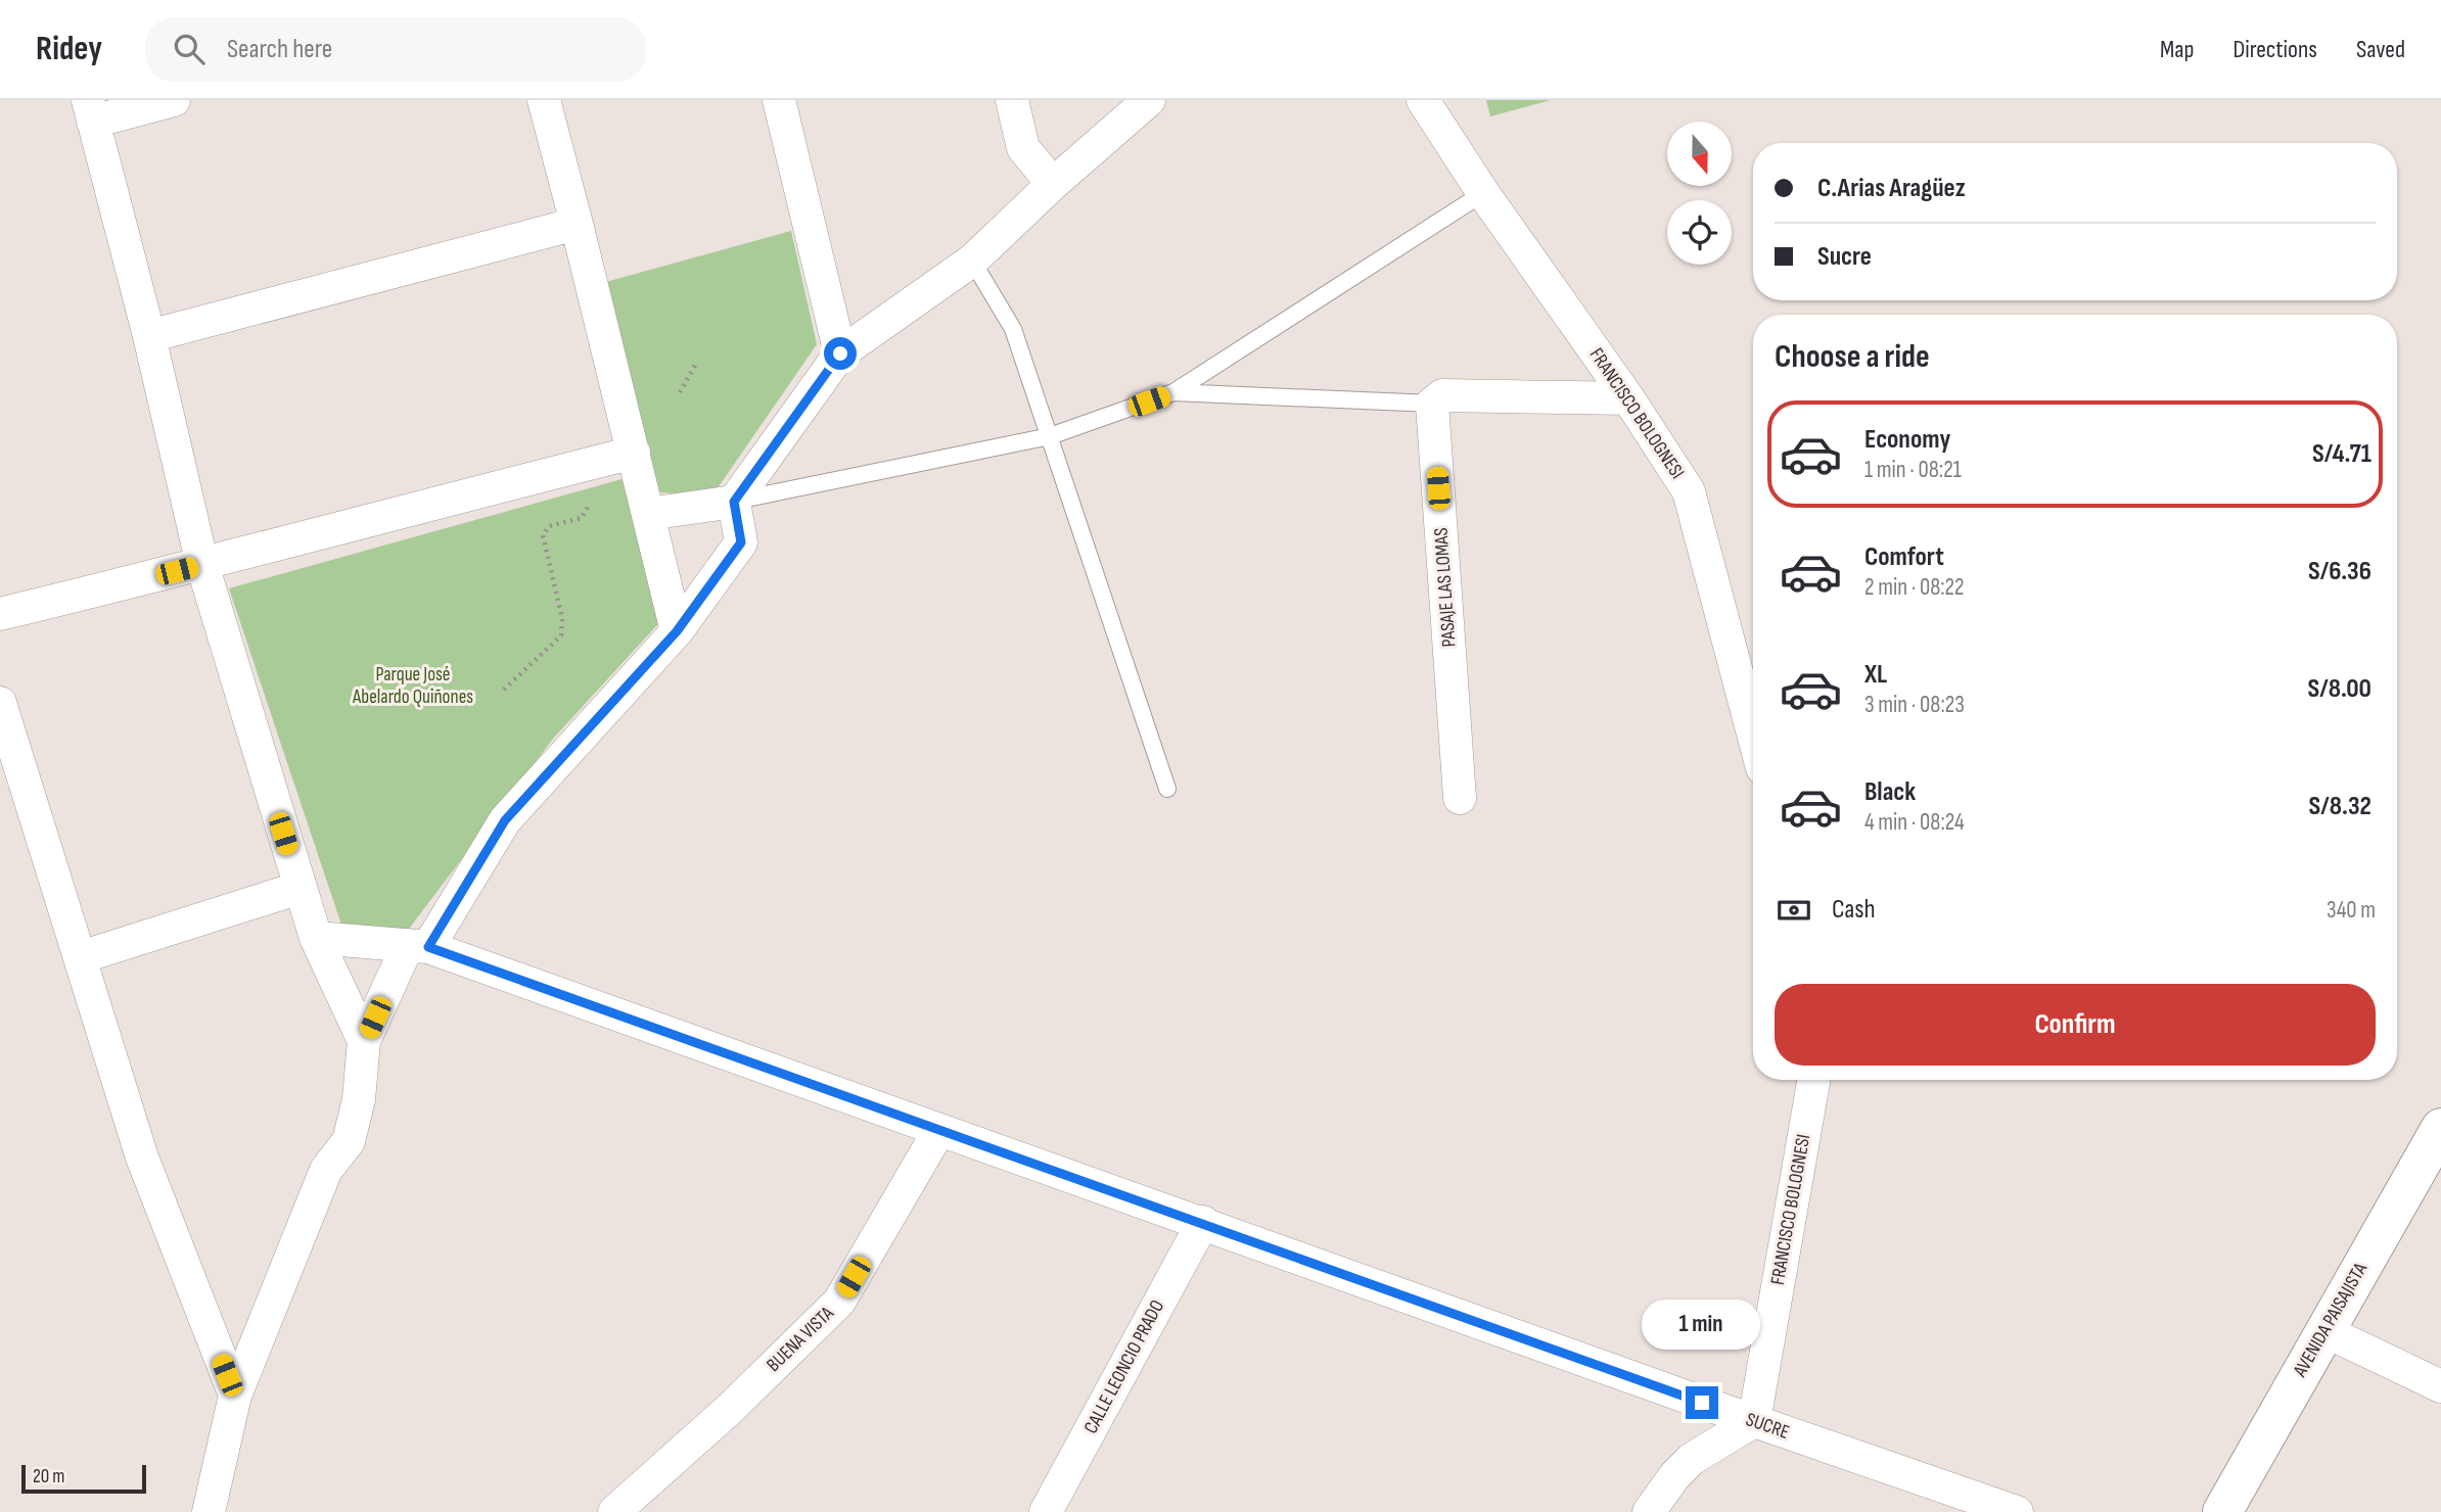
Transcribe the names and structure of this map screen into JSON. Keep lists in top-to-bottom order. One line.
{"streets":{"main road":["AVENIDA PAISAJISTA"],"street":["FRANCISCO BOLOGNESI","PASAJE LAS LOMAS","BUENA VISTA","CALLE LEONCIO PRADO","SUCRE"]},"crossings":[["FRANCISCO BOLOGNESI","SUCRE"],["BUENA VISTA","SUCRE"],["CALLE LEONCIO PRADO","SUCRE"]],"parks":["Parque José Abelardo Quiñones"],"scale_bar":"20 m","north":"bottom","page":{"header":"Ridey","search":"Search here","nav":["Map","Directions","Saved"],"banner":["C.Arias Aragüez","Sucre"],"heading":"Choose a ride","list":[{"name":"Economy","note":"1 min · 08:21","value":"S/4.71"},{"name":"Comfort","note":"2 min · 08:22","value":"S/6.36"},{"name":"XL","note":"3 min · 08:23","value":"S/8.00"},{"name":"Black","note":"4 min · 08:24","value":"S/8.32"}],"pay":["Cash","340 m"],"buttons":"Confirm","bubble":"1 min","scale":"20 m"}}
